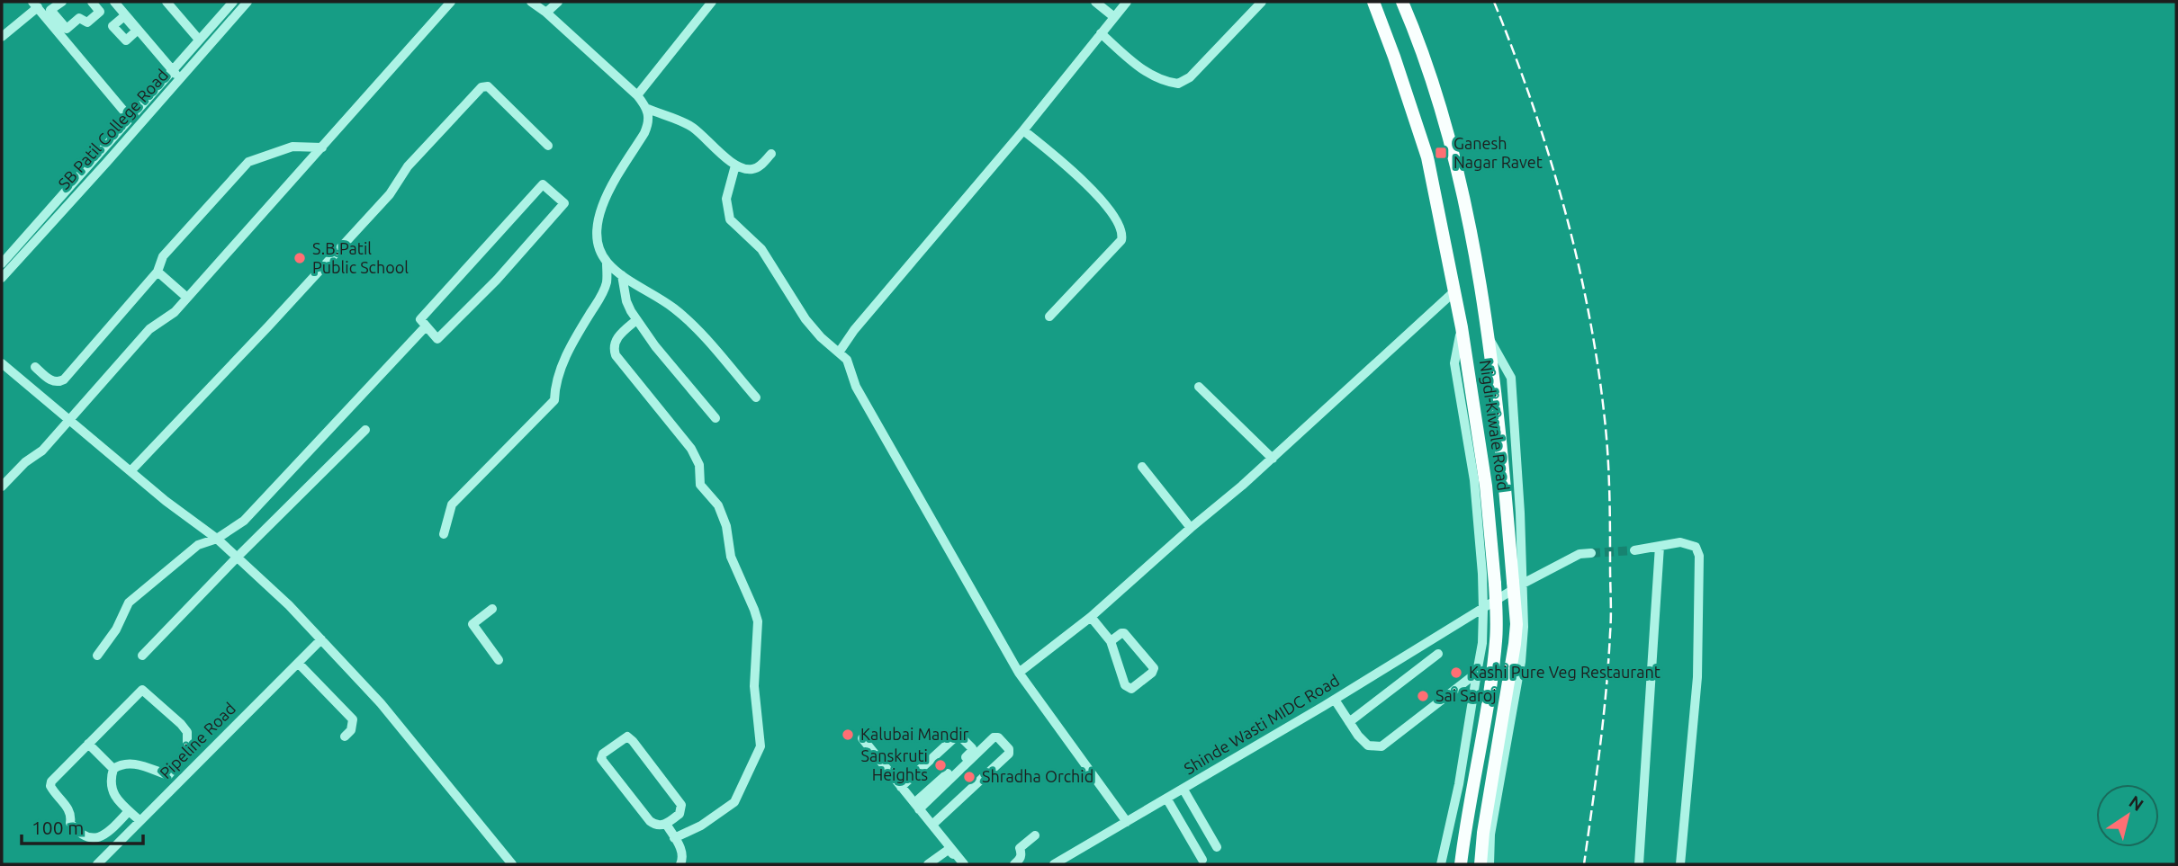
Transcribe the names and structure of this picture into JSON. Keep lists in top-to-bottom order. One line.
{"streets":{"main road":["Nigdi-Kiwale Road"],"street":["SB Patil College Road","Shinde Wasti MIDC Road","Pipeline Road"]},"places":{"transit":["Ganesh Nagar Ravet"],"other":["S.B.Patil Public School","Kashi Pure Veg Restaurant","Sai Saroj","Kalubai Mandir","Sanskruti Heights","Shradha Orchid"]},"scale_bar":"100 m","north":"top right"}
